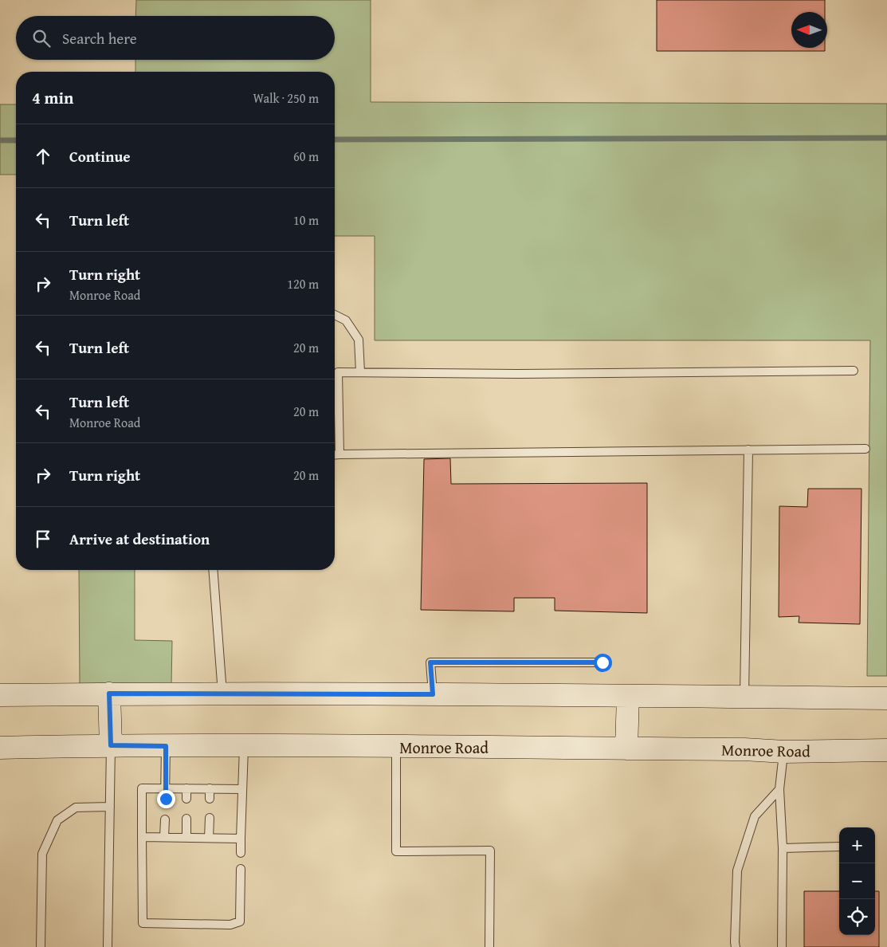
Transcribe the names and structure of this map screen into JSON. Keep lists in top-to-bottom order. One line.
{"streets":{"main road":["Monroe Road"]},"north":"left","page":{"search":"Search here","heading":["4 min","Walk · 250 m"],"list":[["Continue","60 m"],["Turn left","10 m"],["Turn right","Monroe Road","120 m"],["Turn left","20 m"],["Turn left","Monroe Road","20 m"],["Turn right","20 m"],"Arrive at destination"],"map_buttons":["+","−"]}}
